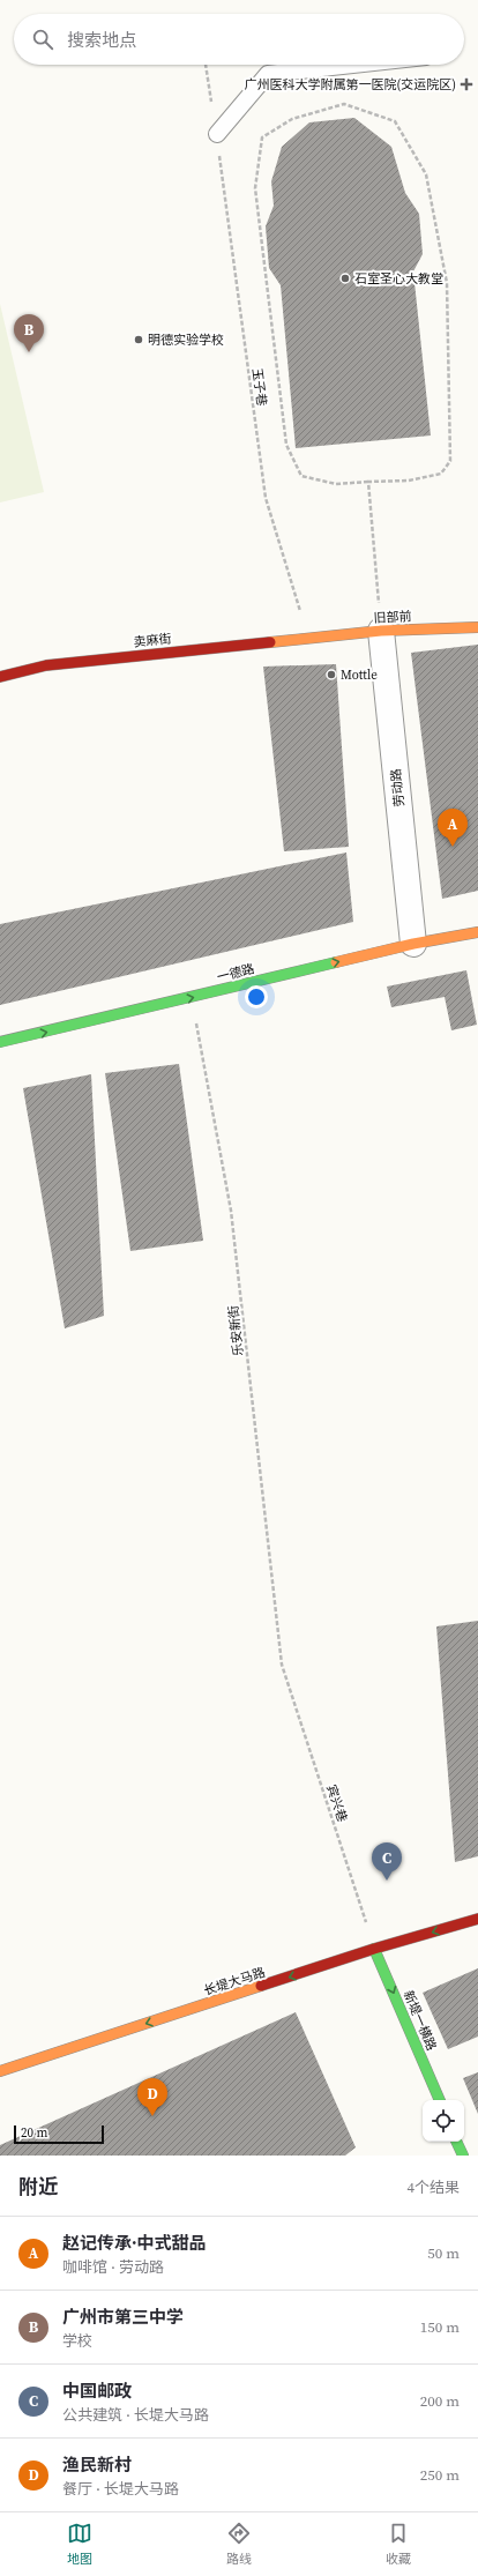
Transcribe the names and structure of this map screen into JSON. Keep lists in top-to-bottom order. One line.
{"streets":{"main road":["旧部前","卖麻街","一德路","长堤大马路","新堤一横路"],"street":["劳动路"],"path":["玉子巷","乐安新街","宾兴巷"]},"crossings":[["玉子巷","旧部前"],["玉子巷","卖麻街"],["旧部前","卖麻街"],["旧部前","劳动路"],["劳动路","一德路"],["一德路","乐安新街"],["乐安新街","宾兴巷"],["宾兴巷","长堤大马路"],["宾兴巷","新堤一横路"],["长堤大马路","新堤一横路"]],"one_way":["一德路","长堤大马路","新堤一横路"],"places":{"health":["广州医科大学附属第一医院(交运院区)"],"other":["石室圣心大教堂","明德实验学校","Mottle"]},"scale_bar":"20 m","page":{"search":"搜索地点","pins":["B","A","C","D"],"scale":"20 m","heading":["附近","4个结果"],"list":[{"mark":"A","name":"赵记传承·中式甜品","note":"咖啡馆 · 劳动路","value":"50 m"},{"mark":"B","name":"广州市第三中学","note":"学校","value":"150 m"},{"mark":"C","name":"中国邮政","note":"公共建筑 · 长堤大马路","value":"200 m"},{"mark":"D","name":"渔民新村","note":"餐厅 · 长堤大马路","value":"250 m"}],"nav":["地图","路线","收藏"]}}
